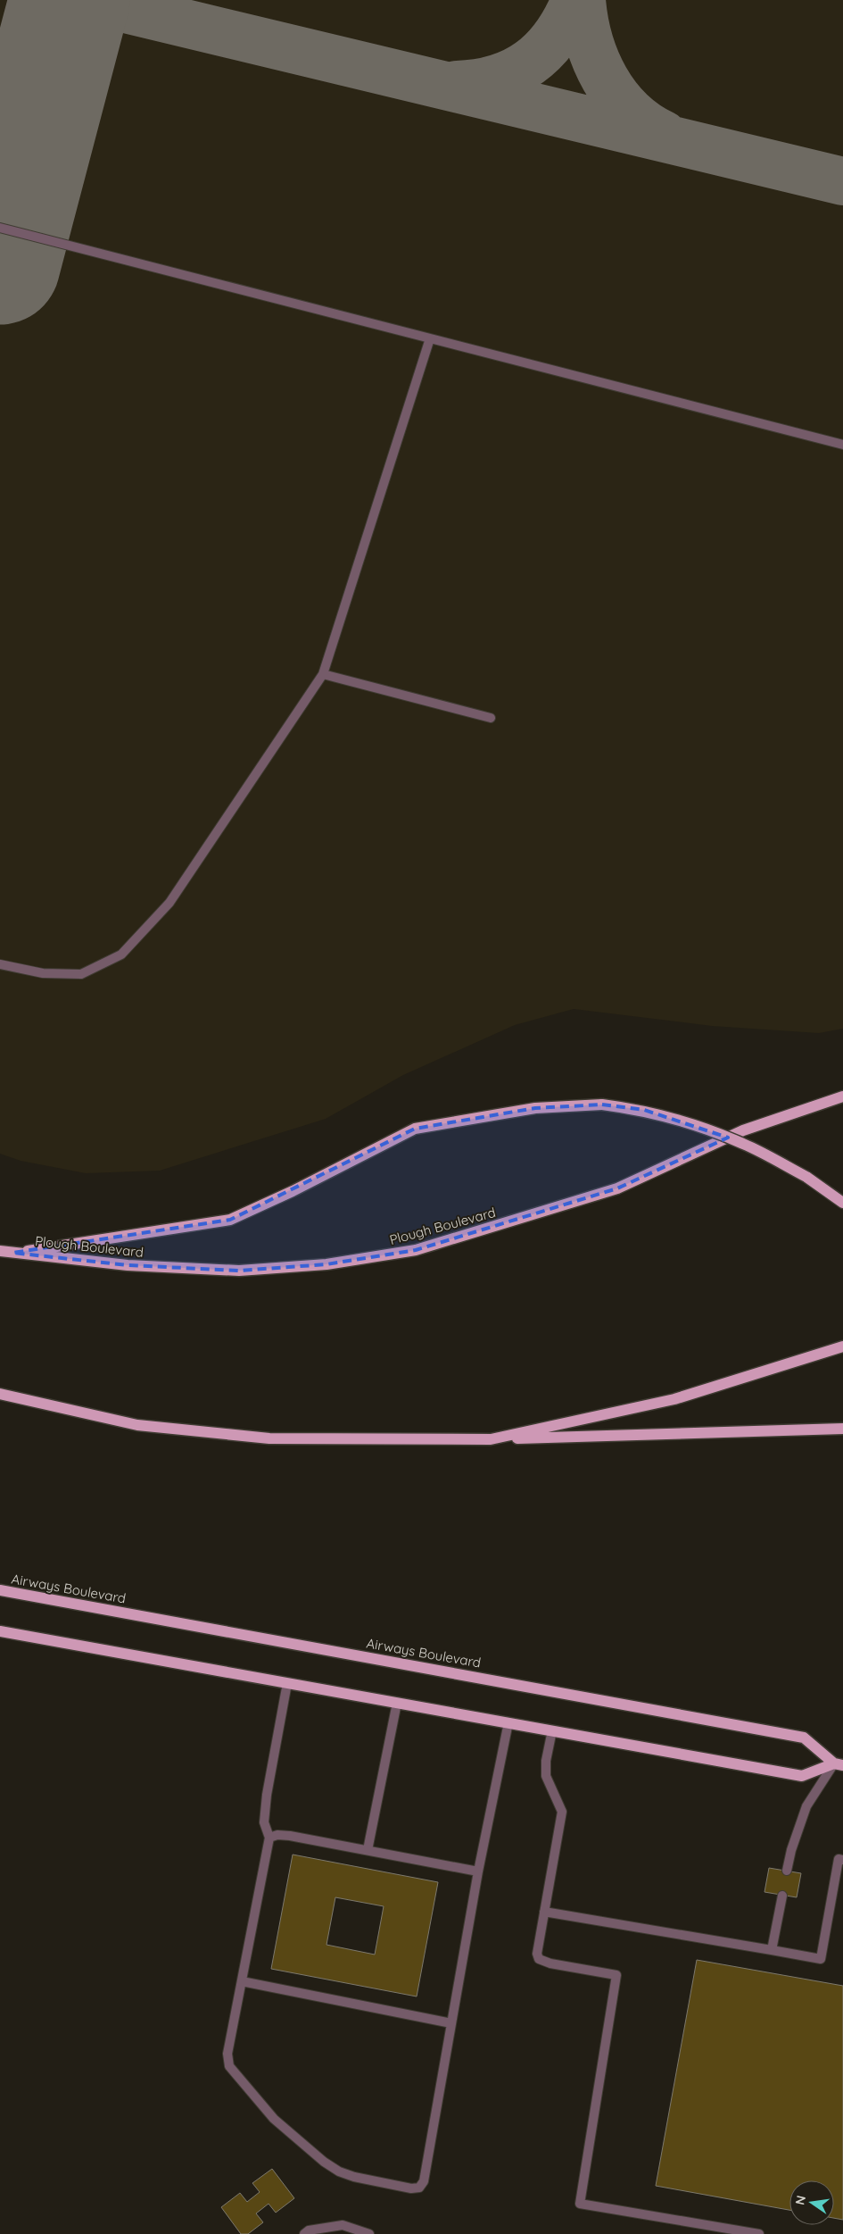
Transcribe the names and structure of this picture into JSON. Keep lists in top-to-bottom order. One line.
{"streets":{"main road":["Plough Boulevard","Airways Boulevard"]},"north":"left"}
